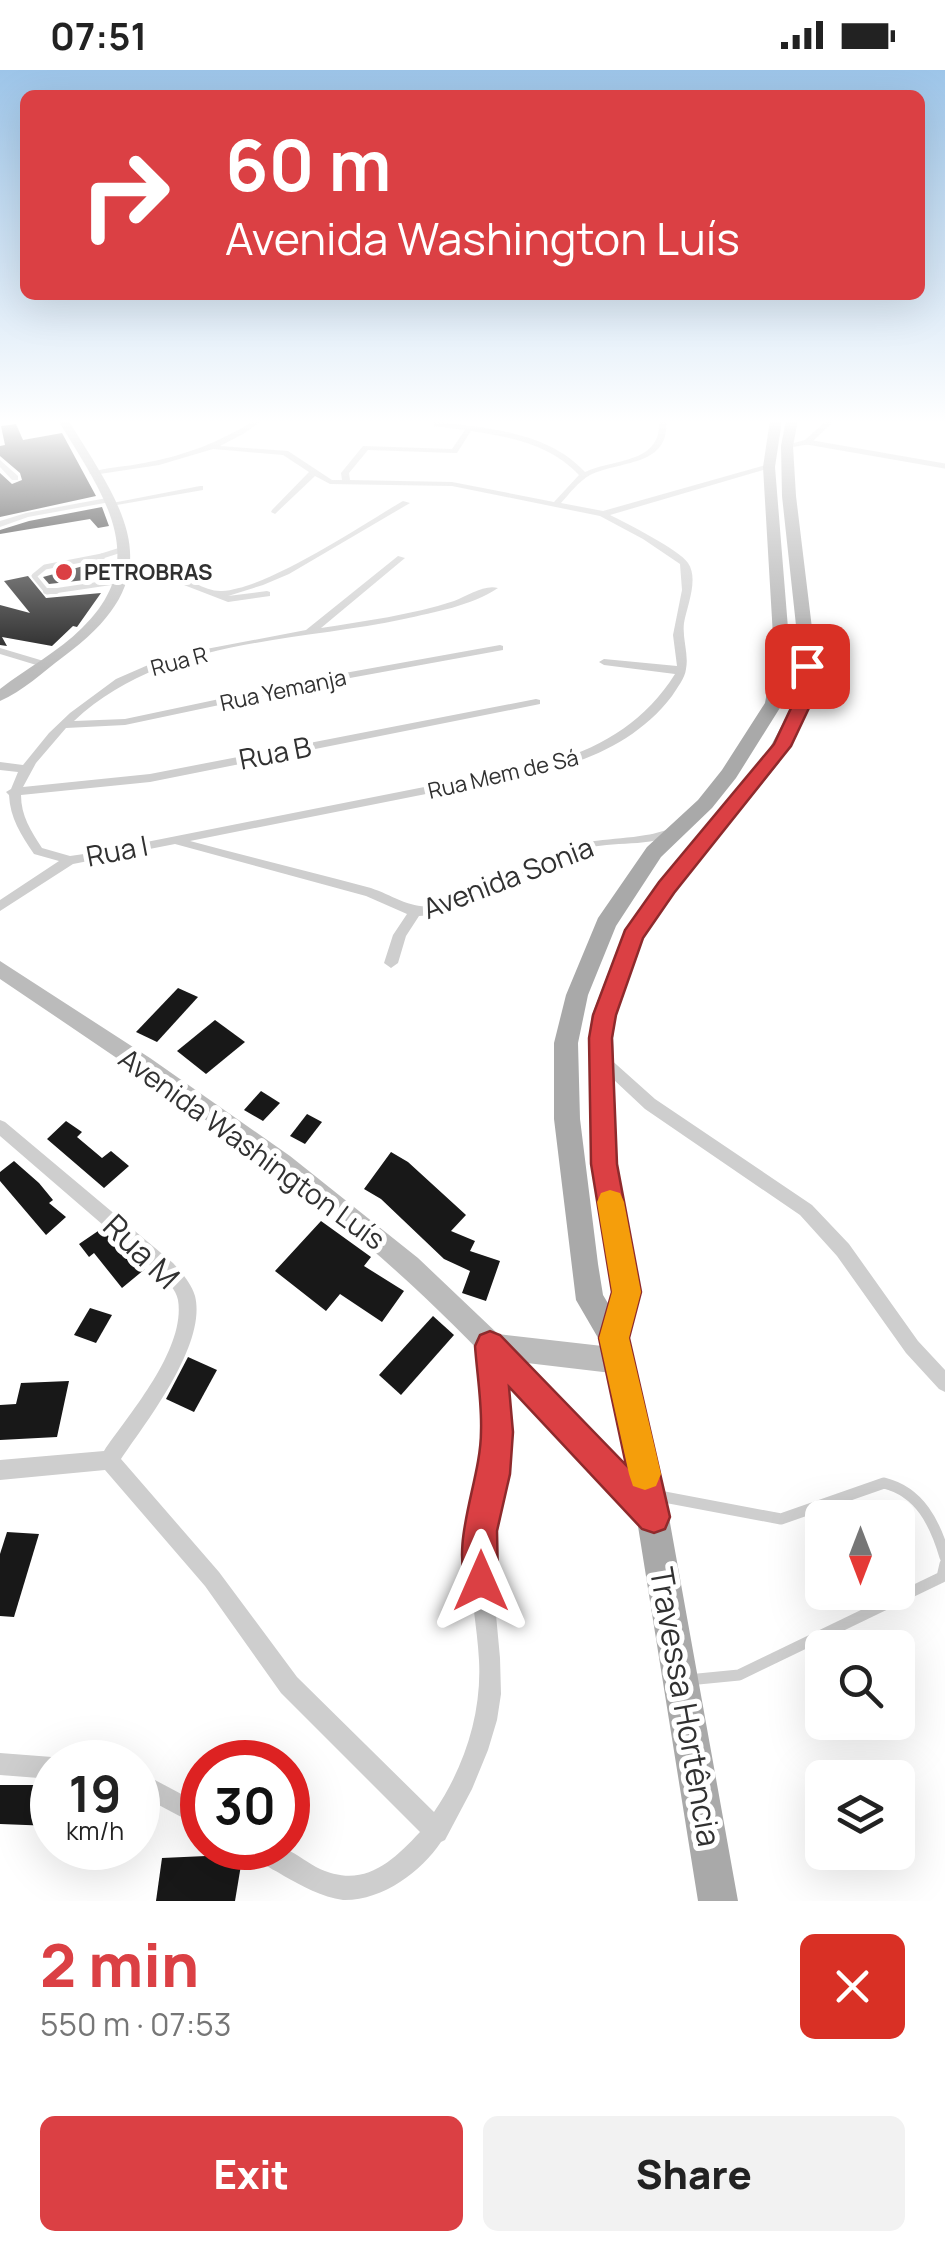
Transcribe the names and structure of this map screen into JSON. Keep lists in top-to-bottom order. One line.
{"streets":{"main road":["Avenida Washington Luís","Travessa Hortência"],"street":["Rua R","Rua Yemanja","Rua B","Rua Mem de Sá","Rua I","Avenida Sonia","Rua M"]},"crossings":[["Rua R","Rua Yemanja"],["Rua B","Rua I"],["Rua Mem de Sá","Rua I"],["Avenida Sonia","Travessa Hortência"],["Avenida Washington Luís","Travessa Hortência"]],"places":["PETROBRAS"],"north":"bottom","page":{"status":"07:51","turn":["60 m","Avenida Washington Luís"],"speed":"19 km/h","limit":"30","heading":["2 min","550 m · 07:53"],"buttons":["Exit","Share"]}}
